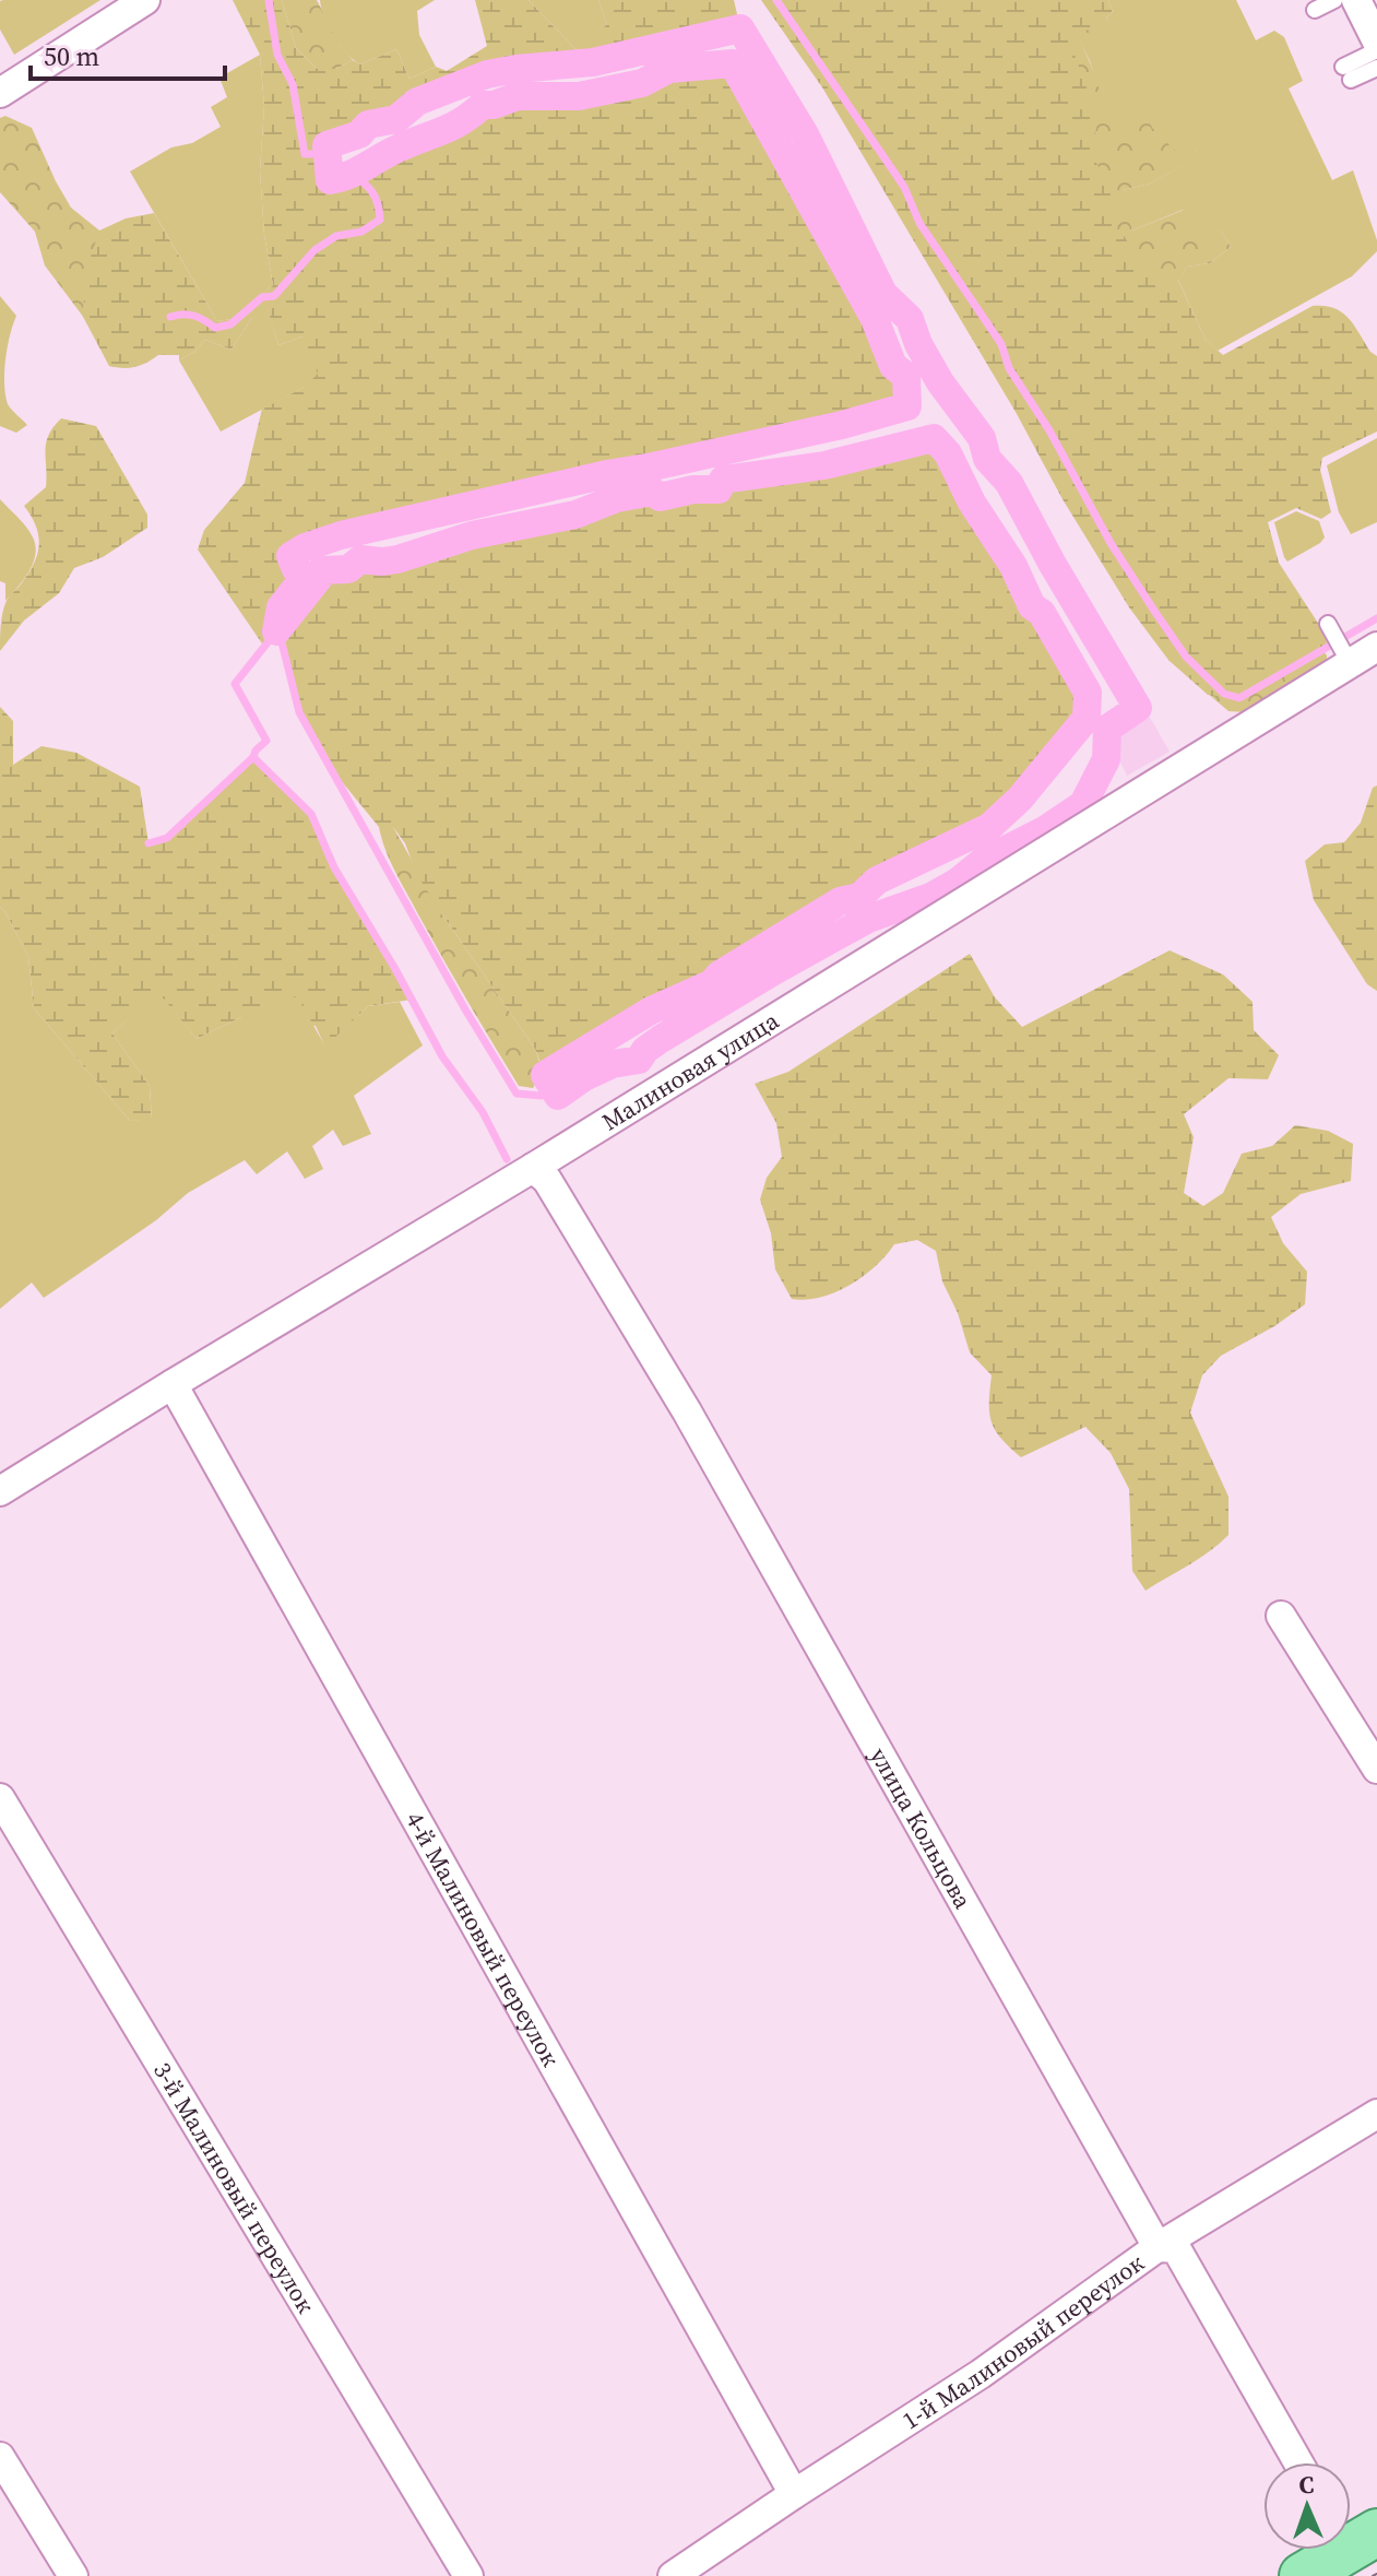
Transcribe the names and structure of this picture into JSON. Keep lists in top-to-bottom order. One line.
{"streets":{"street":["Малиновая улица","улица Кольцова","4-й Малиновый переулок","3-й Малиновый переулок","1-й Малиновый переулок"]},"crossings":[["Малиновая улица","улица Кольцова"],["Малиновая улица","4-й Малиновый переулок"],["улица Кольцова","1-й Малиновый переулок"],["4-й Малиновый переулок","1-й Малиновый переулок"]],"scale_bar":"50 m","north":"top"}
